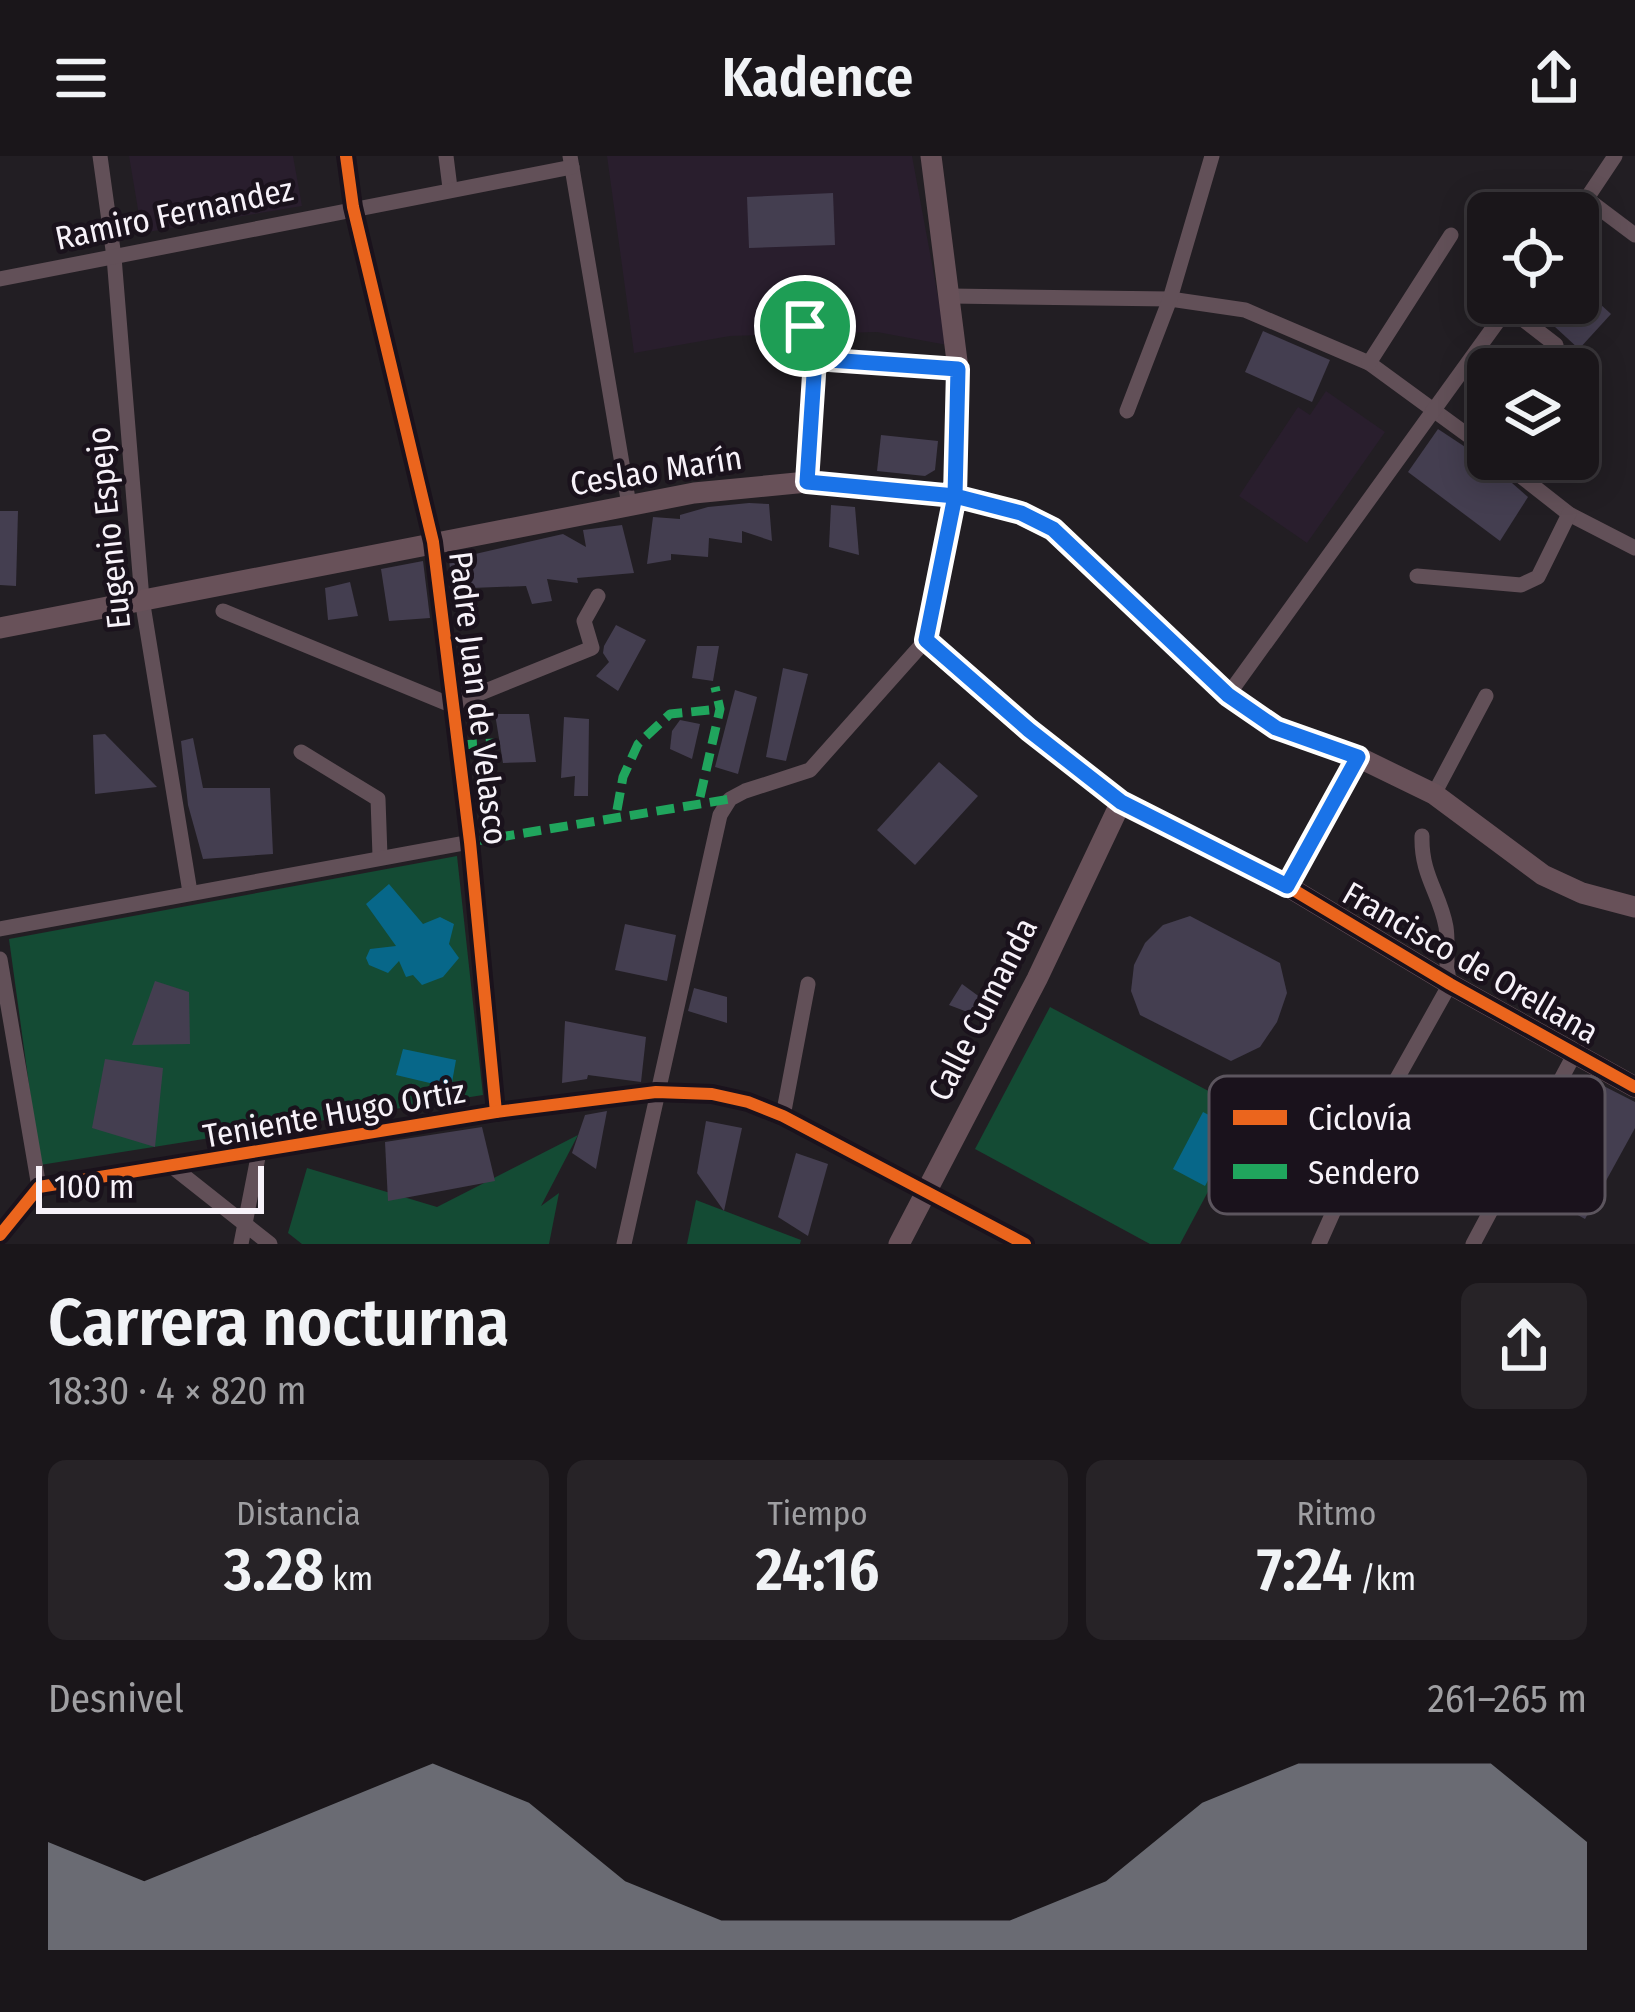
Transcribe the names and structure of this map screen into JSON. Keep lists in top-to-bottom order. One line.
{"streets":{"street":["Ramiro Fernandez","Ceslao Marín","Eugenio Espejo","Padre Juan de Velasco","Francisco de Orellana","Calle Cumanda","Teniente Hugo Ortiz"]},"crossings":[["Ramiro Fernandez","Eugenio Espejo"],["Ramiro Fernandez","Padre Juan de Velasco"],["Ceslao Marín","Eugenio Espejo"],["Ceslao Marín","Padre Juan de Velasco"],["Padre Juan de Velasco","Teniente Hugo Ortiz"],["Francisco de Orellana","Calle Cumanda"],["Calle Cumanda","Teniente Hugo Ortiz"]],"legend":["Ciclovía","Sendero"],"scale_bar":"100 m","page":{"header":"Kadence","scale":"100 m","heading":["Carrera nocturna","18:30 · 4 × 820 m"],"stats":[["Distancia","3.28 km"],["Tiempo","24:16"],["Ritmo","7:24 /km"]],"chart":["Desnivel","261–265 m"]}}
